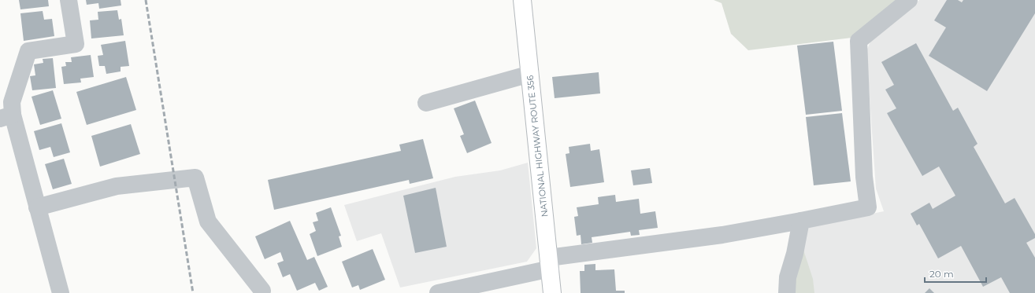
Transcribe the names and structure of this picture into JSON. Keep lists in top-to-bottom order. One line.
{"streets":{"highway":["NATIONAL HIGHWAY ROUTE 356"]},"scale_bar":"20 m"}
